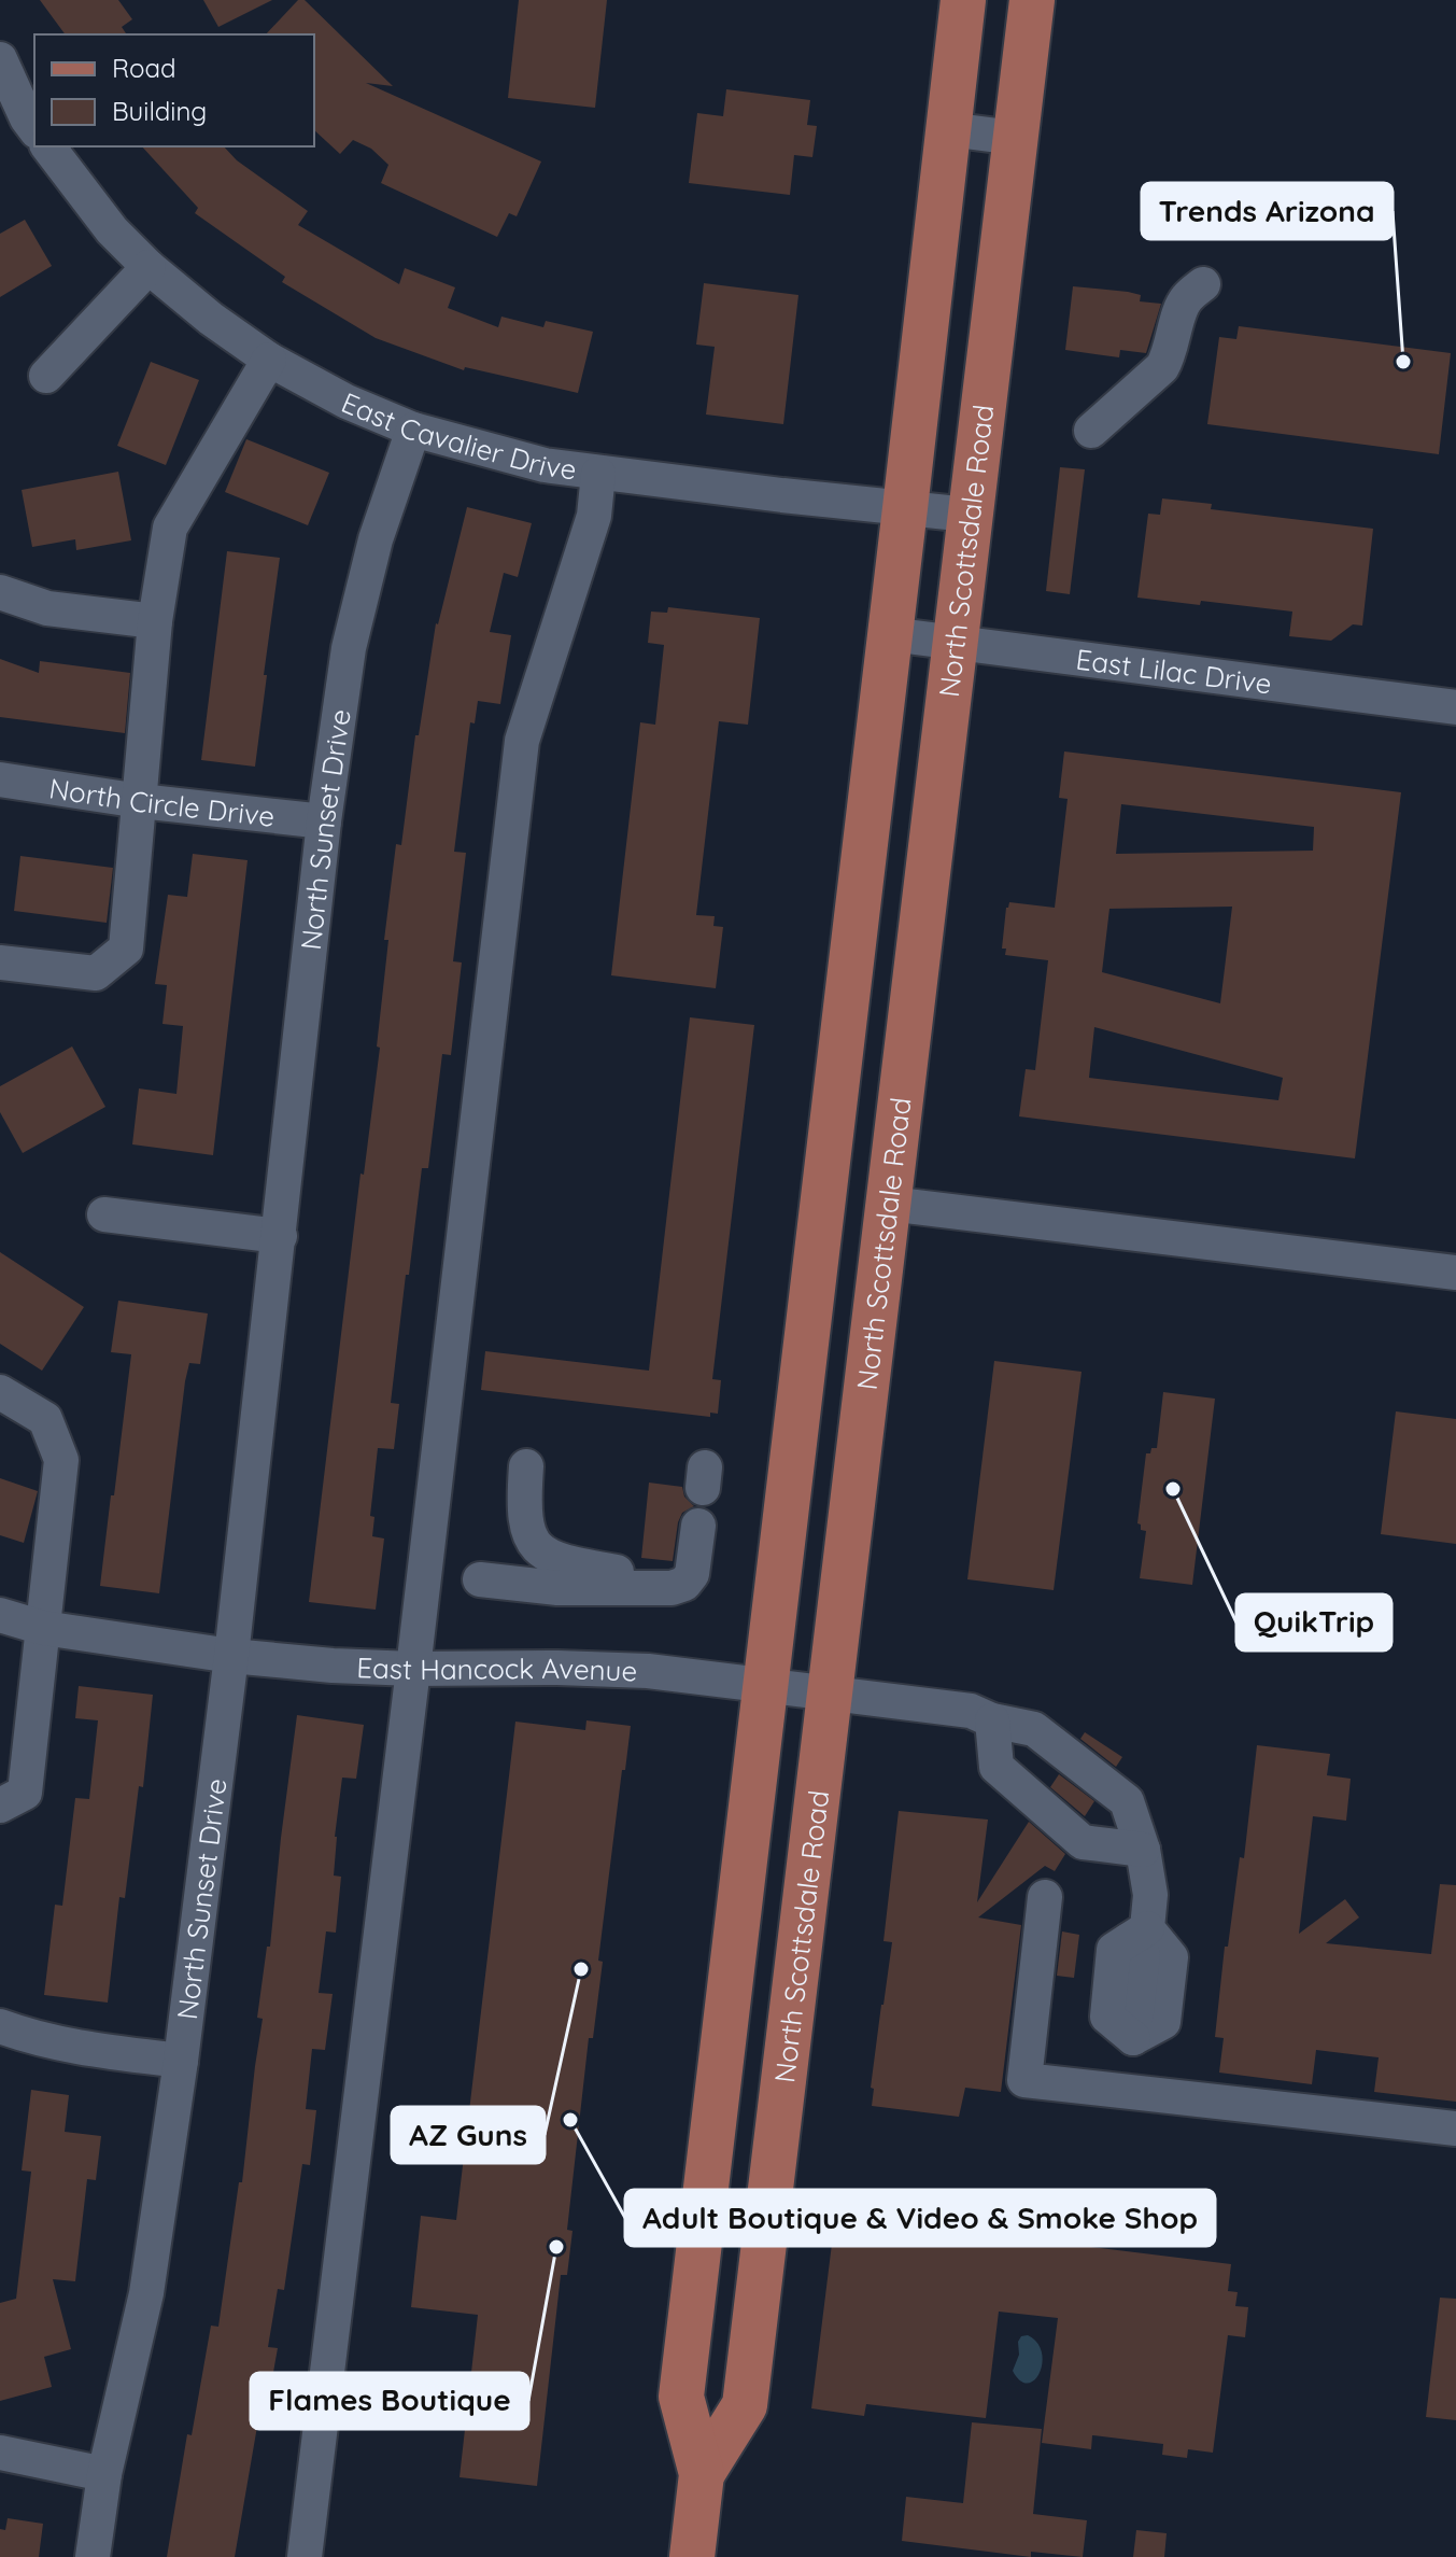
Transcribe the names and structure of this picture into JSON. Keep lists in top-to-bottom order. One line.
{"streets":{"main road":["North Scottsdale Road"],"street":["East Cavalier Drive","East Lilac Drive","North Circle Drive","North Sunset Drive","East Hancock Avenue"]},"crossings":[["East Cavalier Drive","North Scottsdale Road"],["East Cavalier Drive","North Sunset Drive"],["North Scottsdale Road","East Lilac Drive"],["North Scottsdale Road","East Hancock Avenue"],["North Circle Drive","North Sunset Drive"],["North Sunset Drive","East Hancock Avenue"]],"places":["Trends Arizona","QuikTrip","AZ Guns","Adult Boutique & Video & Smoke Shop","Flames Boutique"],"legend":["Road","Building"]}
